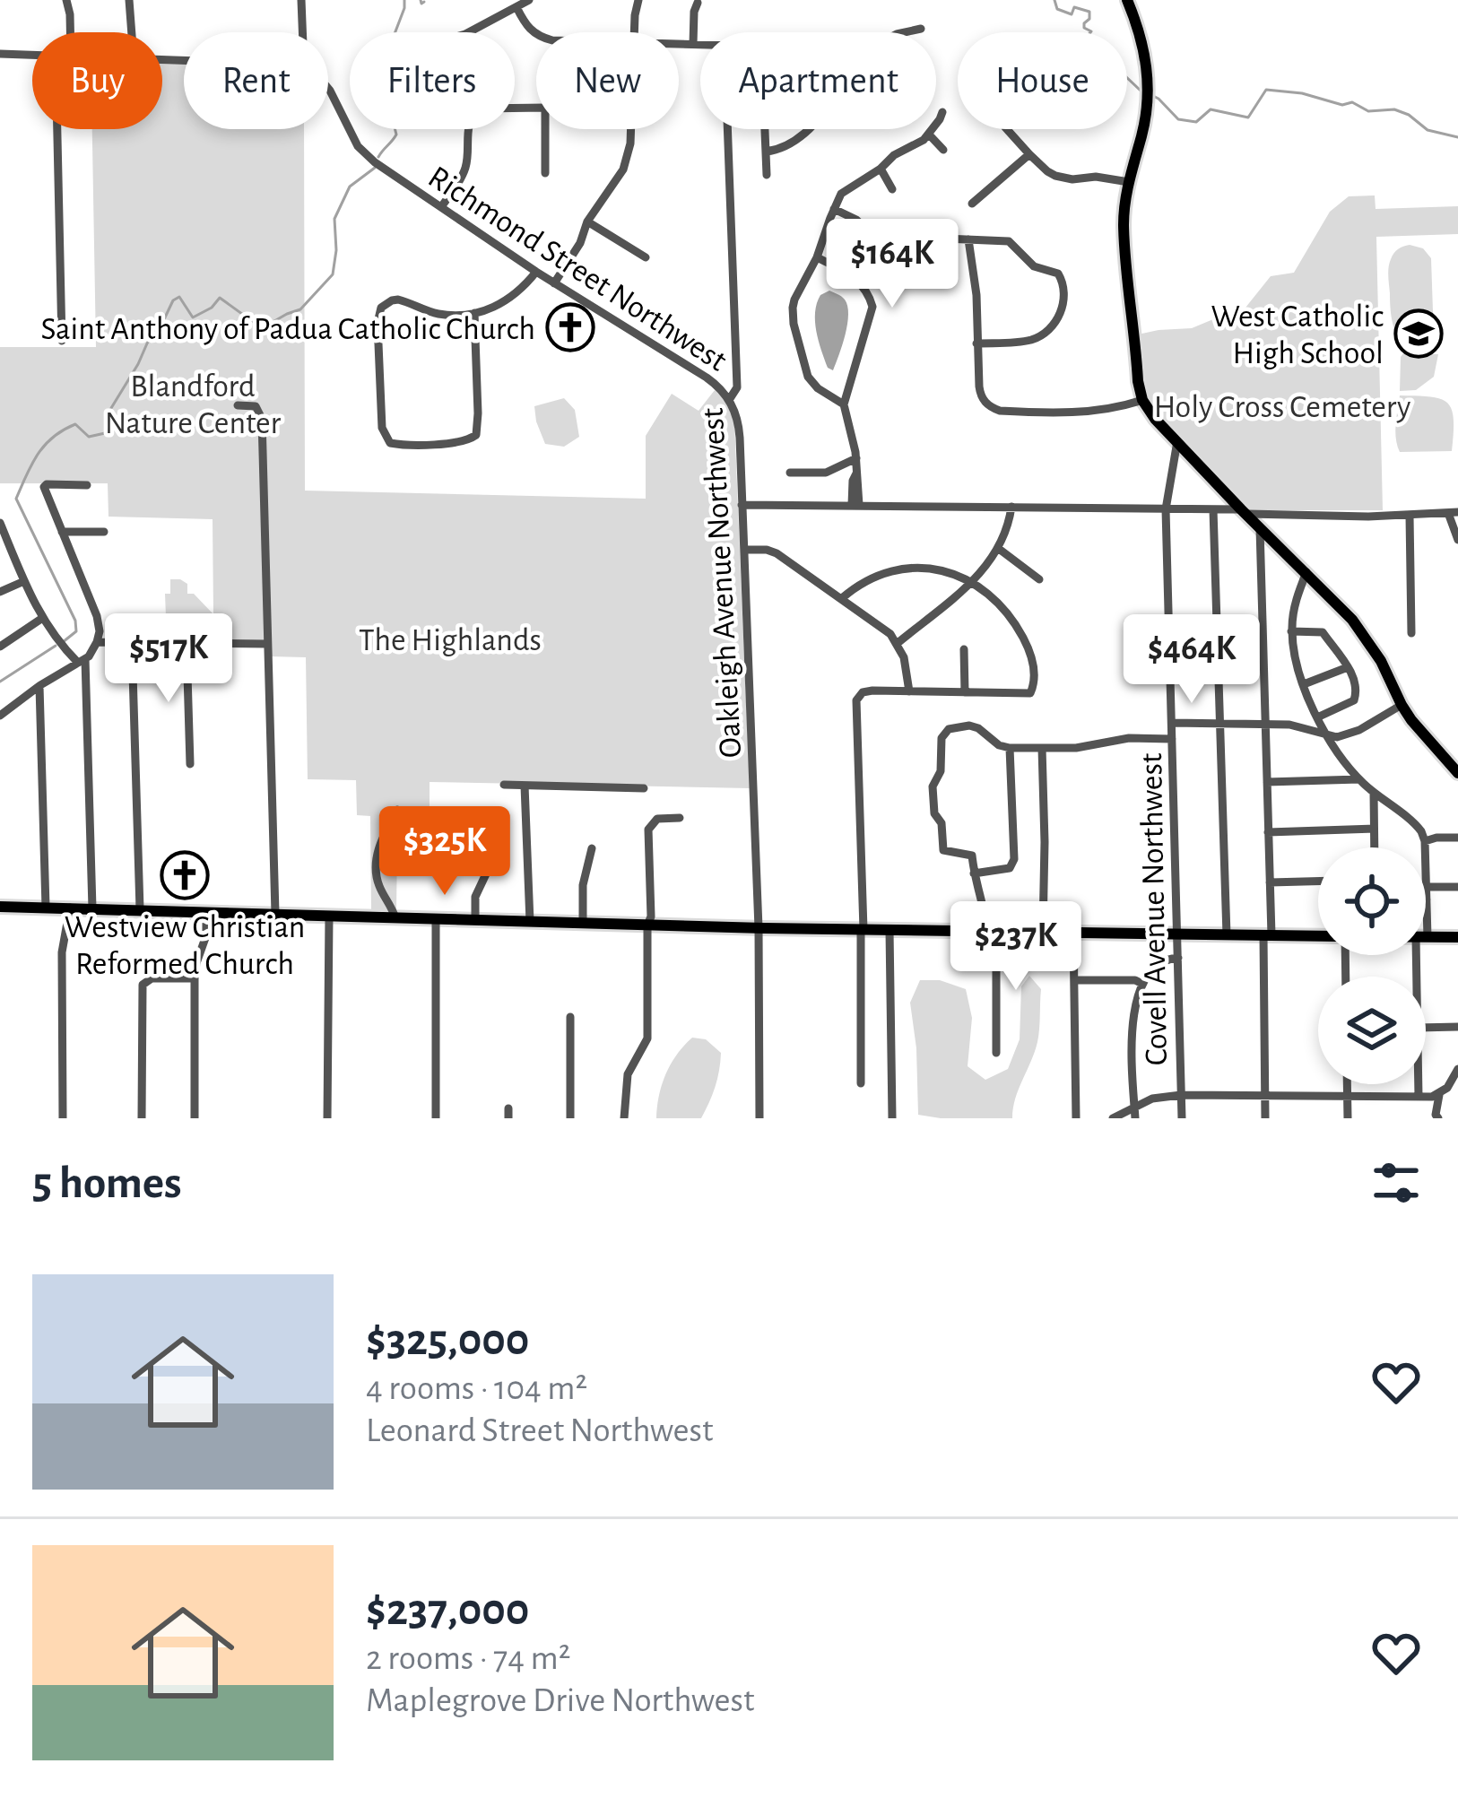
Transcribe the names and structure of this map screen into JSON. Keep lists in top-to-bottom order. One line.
{"streets":{"street":["Richmond Street Northwest","Oakleigh Avenue Northwest","Covell Avenue Northwest"]},"crossings":[["Richmond Street Northwest","Oakleigh Avenue Northwest"]],"parks":["Blandford Nature Center","Holy Cross Cemetery","The Highlands"],"places":{"church":["Saint Anthony of Padua Catholic Church","Westview Christian Reformed Church"],"school or university":["West Catholic High School"]},"page":{"chip":["Buy","Rent","Filters","New","Apartment","House"],"price":["$164K","$517K","$464K","$325K","$237K"],"heading":"5 homes","list":[{"name":"$325,000","note":"4 rooms · 104 m² · Leonard Street Northwest"},{"name":"$237,000","note":"2 rooms · 74 m² · Maplegrove Drive Northwest"}]}}
